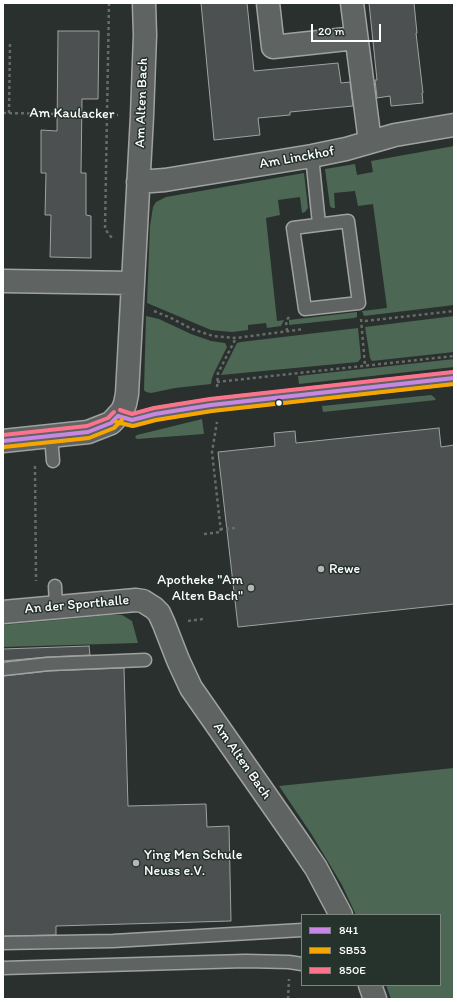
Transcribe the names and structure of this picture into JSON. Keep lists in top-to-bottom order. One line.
{"streets":{"street":["Am Alten Bach","Am Linckhof","An der Sporthalle"],"path":["Am Kaulacker"]},"crossings":[["Am Alten Bach","Am Kaulacker"],["Am Alten Bach","Am Linckhof"],["Am Alten Bach","An der Sporthalle"]],"places":["Rewe","Apotheke \"Am Alten Bach\"","Ying Men Schule Neuss e.V."],"lines":["transit line 850E","transit line 841","transit line SB53"],"legend":["841","SB53","850E"],"scale_bar":"20 m"}
